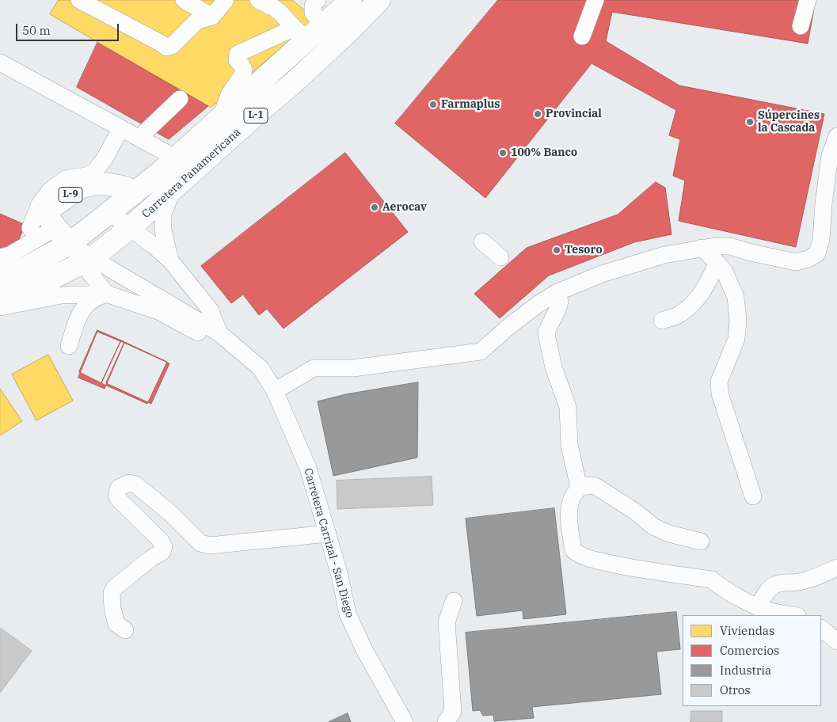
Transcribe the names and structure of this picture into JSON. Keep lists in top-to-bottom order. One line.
{"streets":{"main road":["L-1","Carretera Panamericana","L-9"],"street":["Carretera Carrizal - San Diego"]},"crossings":[["Carretera Panamericana","L-9"],["L-9","Carretera Carrizal - San Diego"]],"places":["Farmaplus","Provincial","Súpercines la Cascada","100% Banco","Aerocav","Tesoro"],"legend":["Viviendas","Comercios","Industria","Otros"],"scale_bar":"50 m"}
